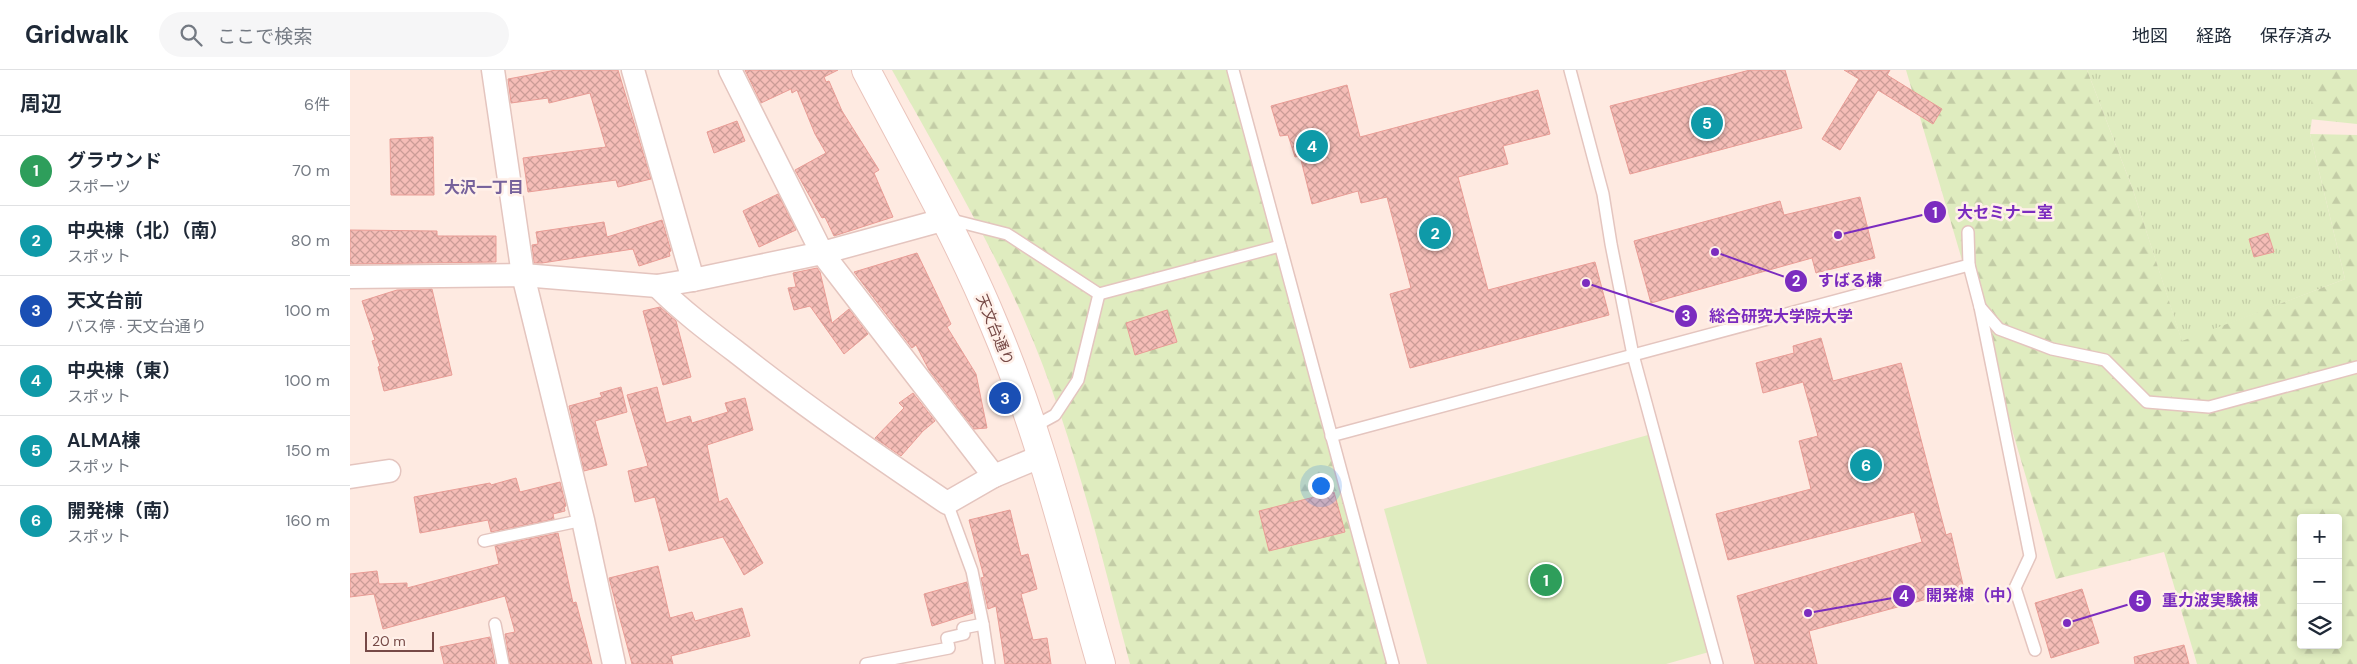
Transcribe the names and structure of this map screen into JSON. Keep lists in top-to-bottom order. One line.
{"streets":{"main road":["天文台通り"]},"districts":["大沢一丁目"],"places":["大セミナー室","すばる棟","総合研究大学院大学","開発棟（中）","重力波実験棟"],"scale_bar":"20 m","page":{"header":"Gridwalk","search":"ここで検索","nav":["地図","経路","保存済み"],"heading":["周辺","6件"],"pins":["5","4","2","3","6","1"],"list":[{"mark":"1","name":"グラウンド","note":"スポーツ","value":"70 m"},{"mark":"2","name":"中央棟（北）（南）","note":"スポット","value":"80 m"},{"mark":"3","name":"天文台前","note":"バス停 · 天文台通り","value":"100 m"},{"mark":"4","name":"中央棟（東）","note":"スポット","value":"100 m"},{"mark":"5","name":"ALMA棟","note":"スポット","value":"150 m"},{"mark":"6","name":"開発棟（南）","note":"スポット","value":"160 m"}],"map_buttons":["+","−"],"scale":"20 m"}}
